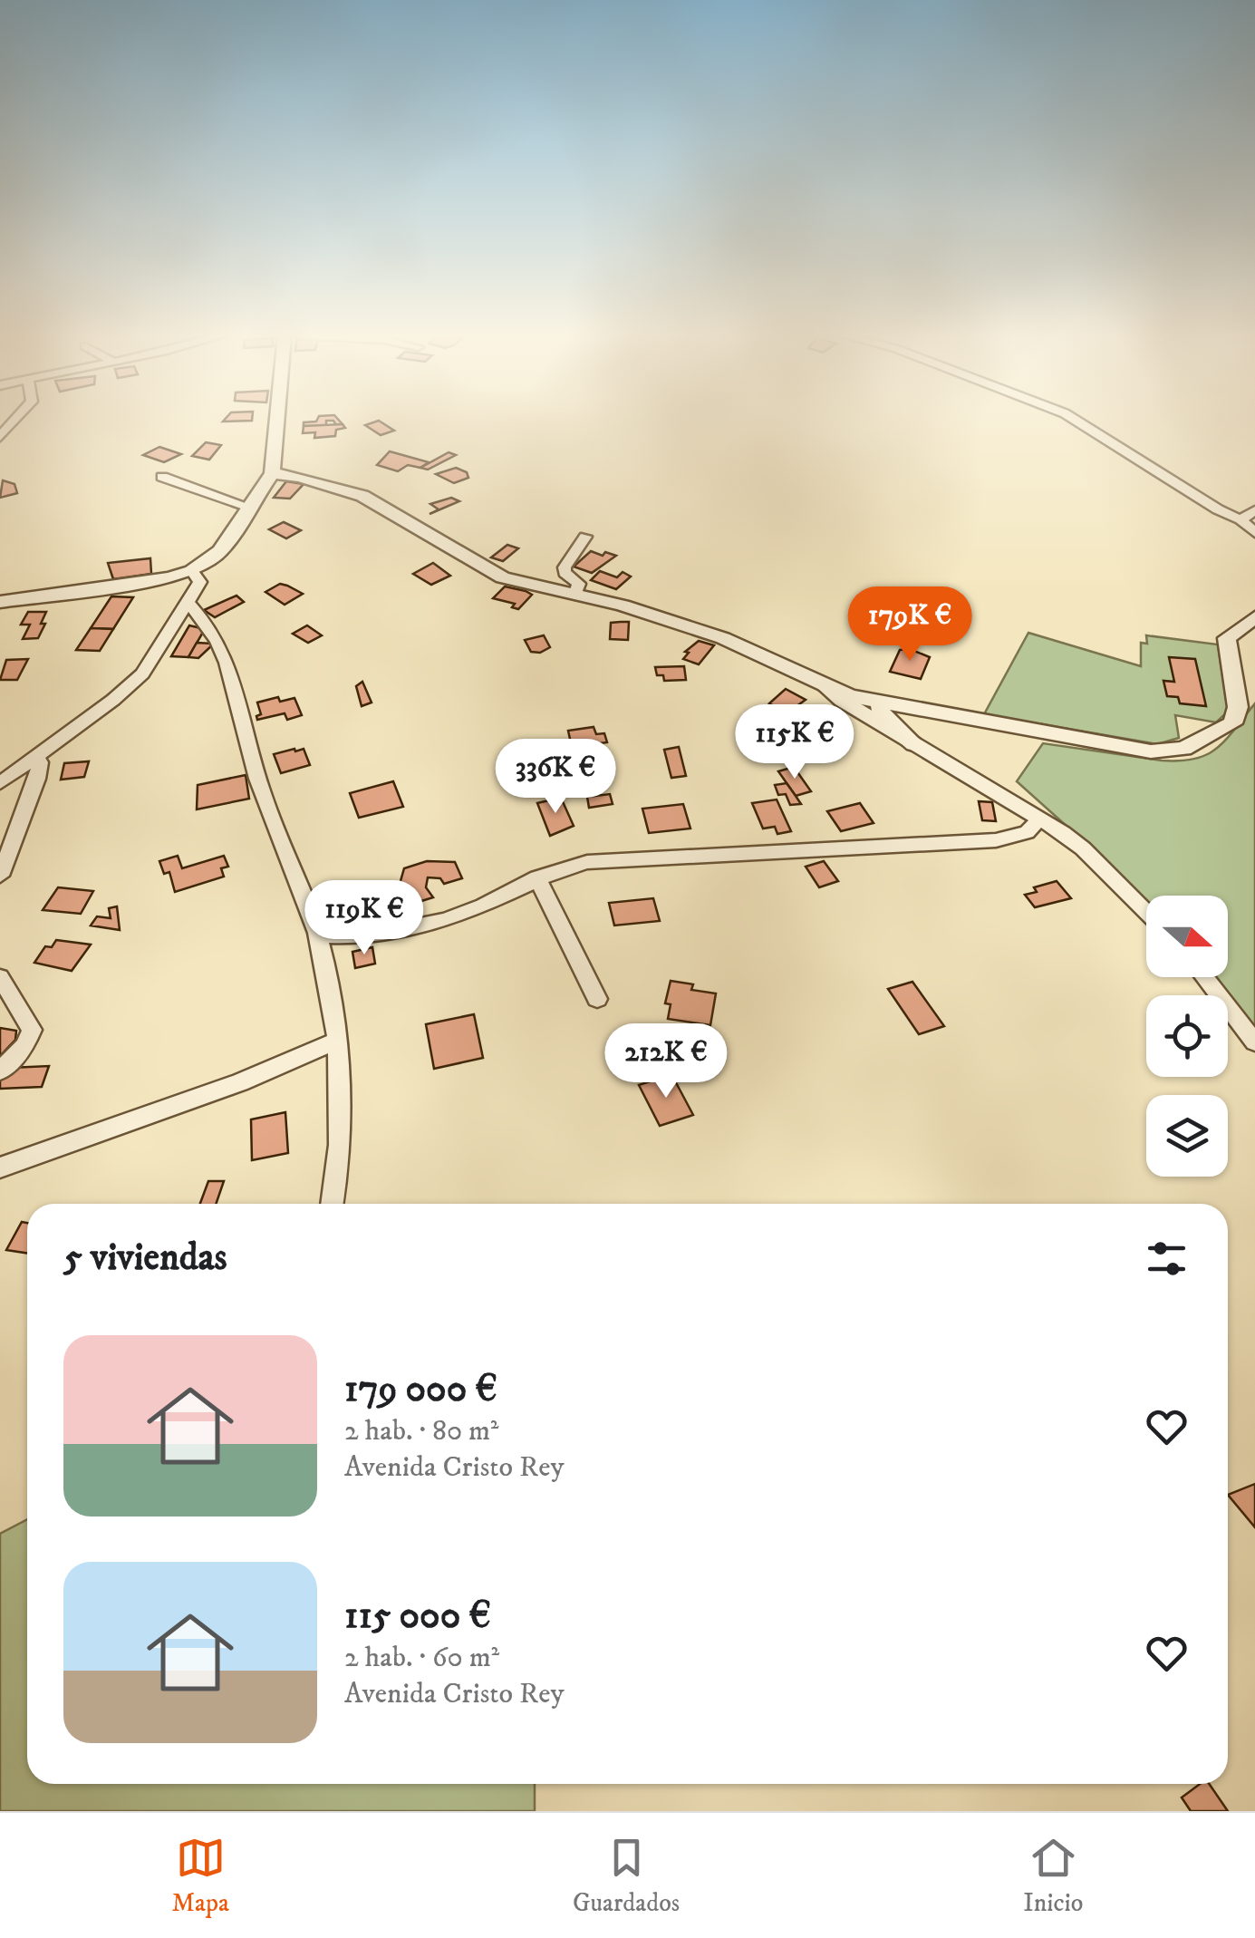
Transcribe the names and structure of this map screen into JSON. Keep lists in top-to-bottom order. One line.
{"north":"right","page":{"price":["179K €","115K €","336K €","119K €","212K €"],"heading":"5 viviendas","list":[{"name":"179 000 €","note":"2 hab. · 80 m² · Avenida Cristo Rey"},{"name":"115 000 €","note":"2 hab. · 60 m² · Avenida Cristo Rey"}],"tabs":["Mapa","Guardados","Inicio"]}}
